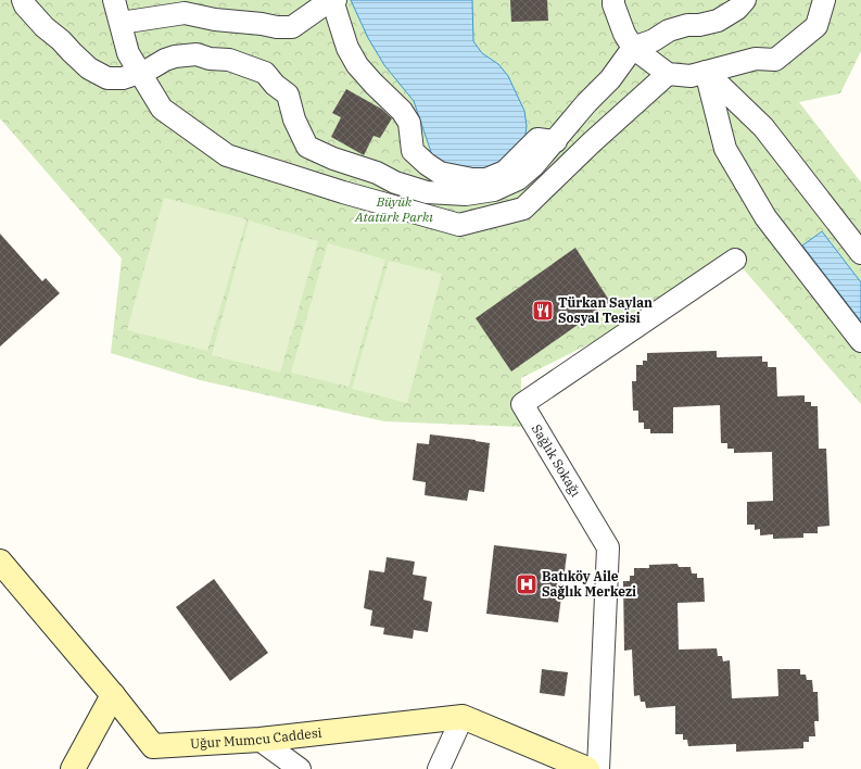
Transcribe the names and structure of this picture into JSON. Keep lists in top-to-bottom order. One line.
{"streets":{"main road":["Uğur Mumcu Caddesi"],"street":["Sağlık Sokağı"]},"parks":["Büyük Atatürk Parkı"],"places":{"restaurant":["Türkan Saylan Sosyal Tesisi"],"hospital":["Batıköy Aile Sağlık Merkezi"]}}
